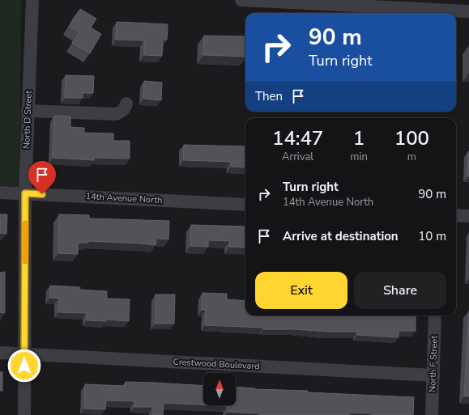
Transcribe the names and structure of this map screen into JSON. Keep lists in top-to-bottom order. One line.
{"streets":{"street":["North D Street","14th Avenue North","Crestwood Boulevard","North F Street"]},"crossings":[["North D Street","14th Avenue North"],["North D Street","Crestwood Boulevard"],["Crestwood Boulevard","North F Street"]],"north":"top","page":{"turn":["90 m","Turn right"],"then":"Then","eta":["14:47","Arrival","1","min","100","m"],"list":[{"name":"Turn right","note":"14th Avenue North","value":"90 m"},{"name":"Arrive at destination","value":"10 m"}],"buttons":["Exit","Share"]}}
